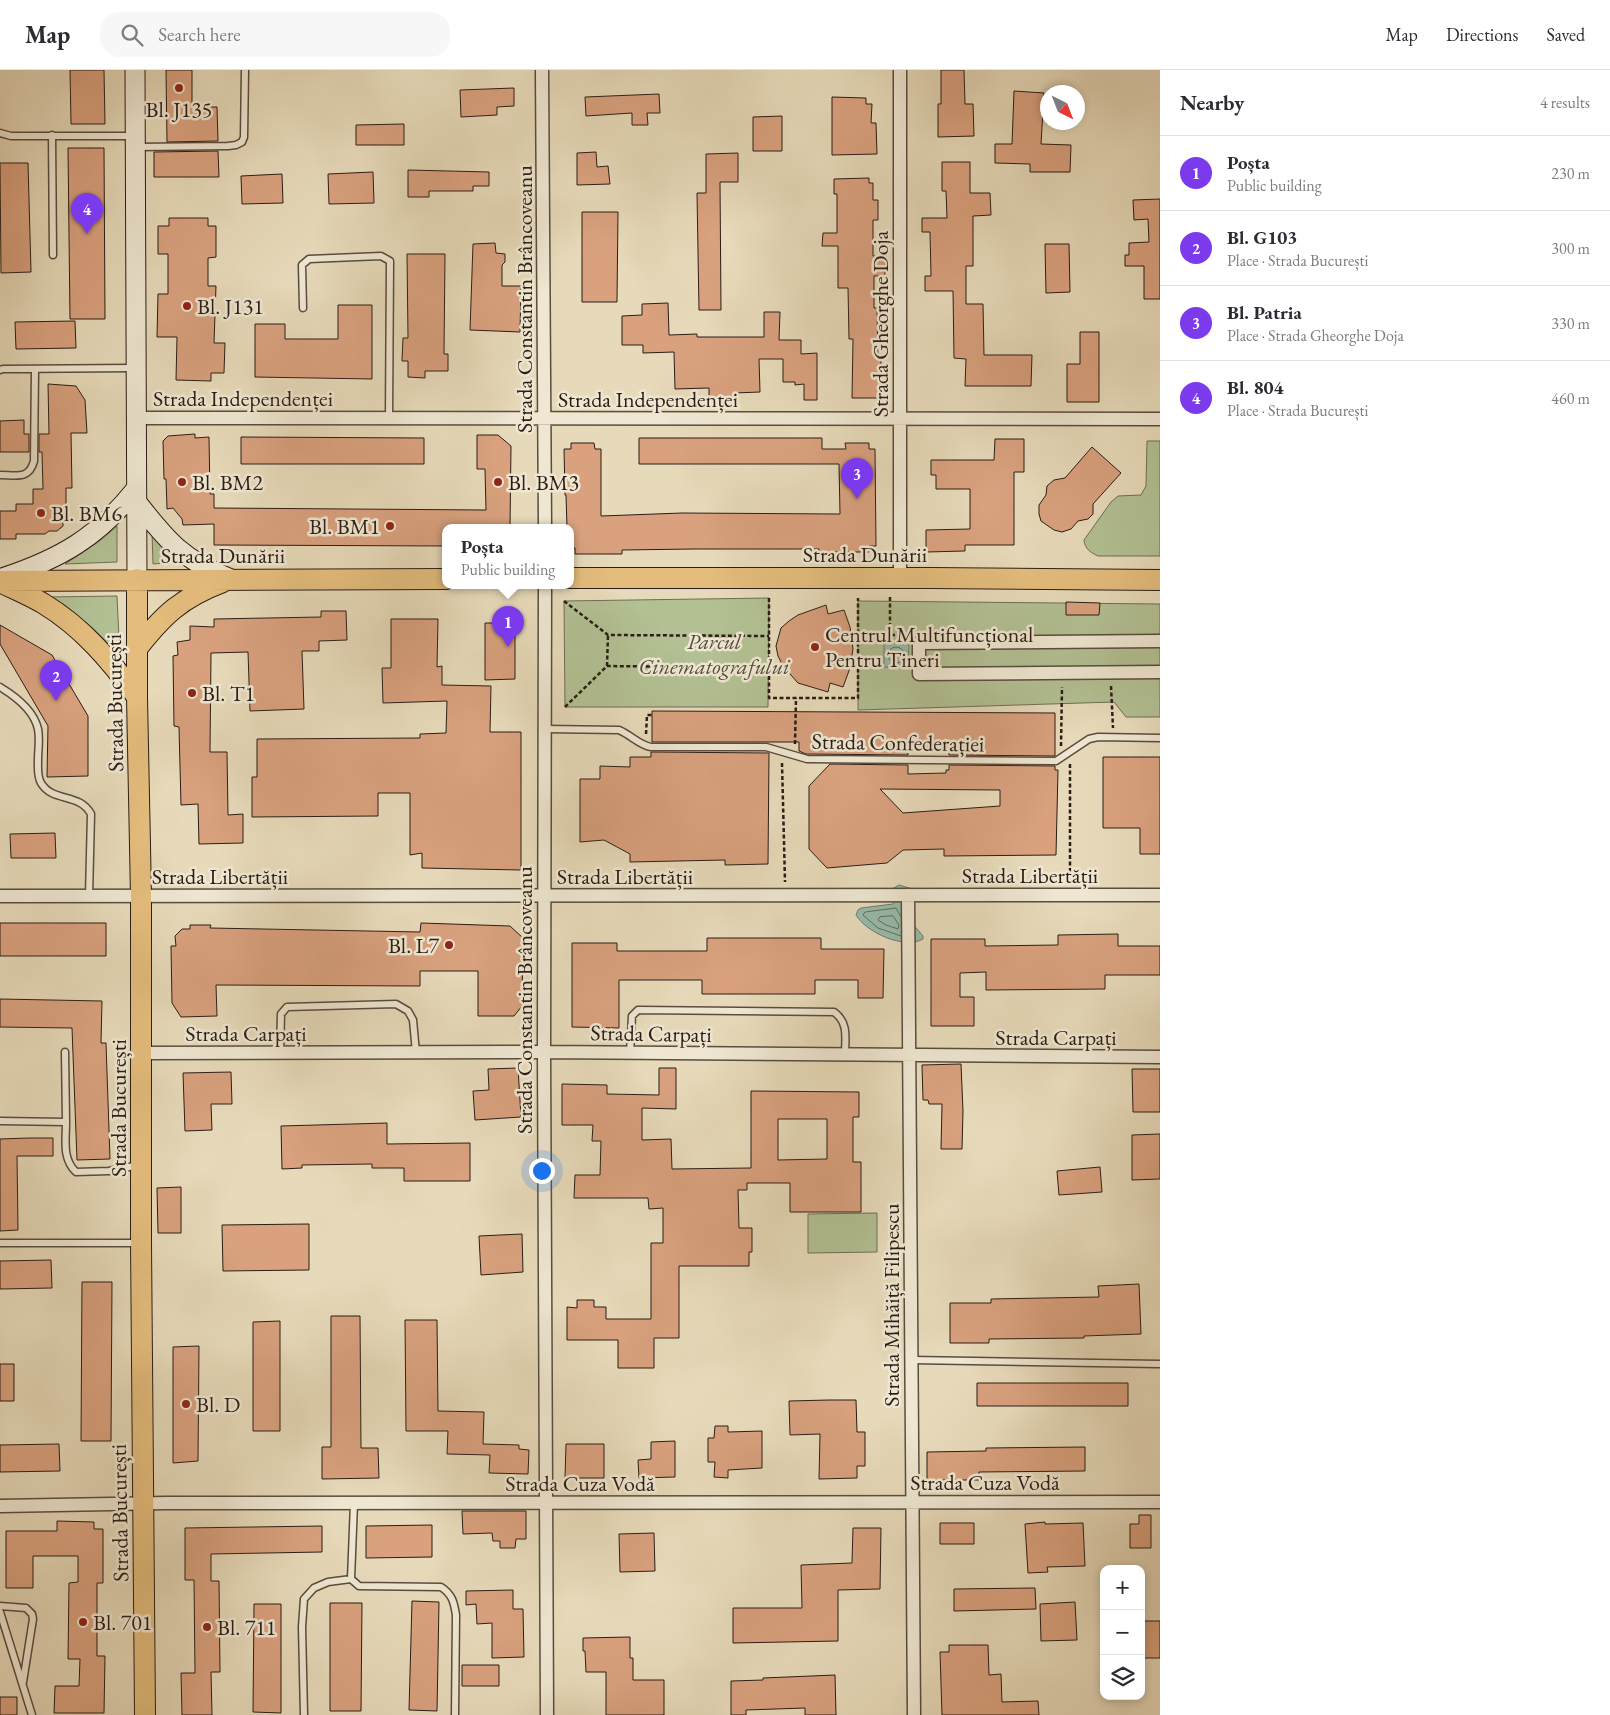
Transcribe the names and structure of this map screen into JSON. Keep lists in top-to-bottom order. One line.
{"streets":{"main road":["Strada Dunării","Strada București"],"street":["Strada Constantin Brâncoveanu","Strada Gheorghe Doja","Strada Independenței","Strada Libertății","Strada Carpați","Strada Mihăiță Filipescu","Strada Cuza Vodă"],"lane":["Strada Confederației"]},"crossings":[["Strada Constantin Brâncoveanu","Strada Independenței"],["Strada Constantin Brâncoveanu","Strada Libertății"],["Strada Constantin Brâncoveanu","Strada Carpați"],["Strada Constantin Brâncoveanu","Strada Cuza Vodă"],["Strada Gheorghe Doja","Strada Independenței"],["Strada Gheorghe Doja","Strada Dunării"],["Strada Independenței","Strada București"],["Strada Dunării","Strada București"],["Strada București","Strada Libertății"],["Strada București","Strada Carpați"],["Strada București","Strada Cuza Vodă"],["Strada Libertății","Strada Mihăiță Filipescu"],["Strada Carpați","Strada Mihăiță Filipescu"],["Strada Mihăiță Filipescu","Strada Cuza Vodă"]],"parks":["Parcul Cinematografului"],"places":["Bl. J135","Bl. J131","Bl. BM2","Bl. BM3","Bl. BM6","Bl. BM1","Centrul Multifuncțional Pentru Tineri","Bl. T1","Bl. L7","Bl. D","Bl. 701","Bl. 711"],"north":"bottom right","page":{"header":"Map","search":"Search here","nav":["Map","Directions","Saved"],"heading":["Nearby","4 results"],"list":[{"mark":"1","name":"Poșta","note":"Public building","value":"230 m"},{"mark":"2","name":"Bl. G103","note":"Place · Strada București","value":"300 m"},{"mark":"3","name":"Bl. Patria","note":"Place · Strada Gheorghe Doja","value":"330 m"},{"mark":"4","name":"Bl. 804","note":"Place · Strada București","value":"460 m"}],"pins":["4","3","1","2"],"popup":["Poșta","Public building"],"map_buttons":["+","−"]}}
